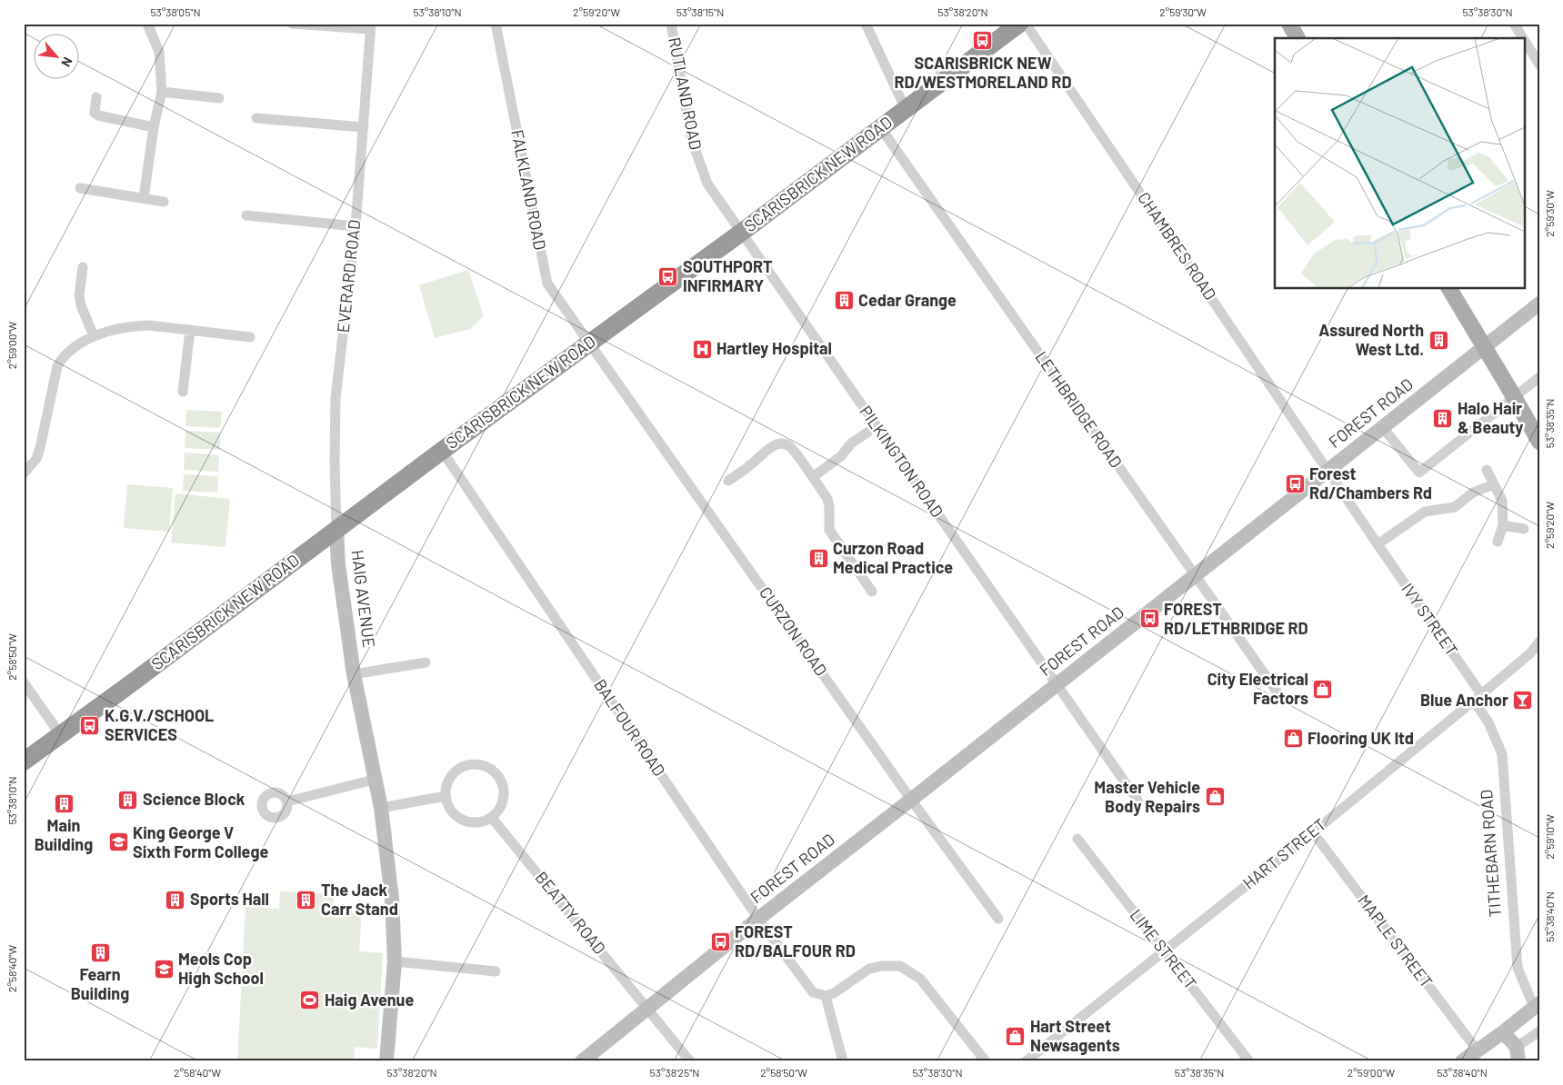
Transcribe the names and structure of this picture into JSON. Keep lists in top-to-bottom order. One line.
{"streets":{"highway":["SCARISBRICK NEW ROAD"],"street":["RUTLAND ROAD","FALKLAND ROAD","CHAMBRES ROAD","EVERARD ROAD","LETHBRIDGE ROAD","FOREST ROAD","PILKINGTON ROAD","HAIG AVENUE","IVY STREET","CURZON ROAD","BALFOUR ROAD","TITHEBARN ROAD","HART STREET","BEATTY ROAD","MAPLE STREET","LIME STREET"]},"crossings":[["RUTLAND ROAD","SCARISBRICK NEW ROAD"],["RUTLAND ROAD","PILKINGTON ROAD"],["SCARISBRICK NEW ROAD","FALKLAND ROAD"],["SCARISBRICK NEW ROAD","EVERARD ROAD"],["SCARISBRICK NEW ROAD","LETHBRIDGE ROAD"],["SCARISBRICK NEW ROAD","PILKINGTON ROAD"],["SCARISBRICK NEW ROAD","HAIG AVENUE"],["SCARISBRICK NEW ROAD","CURZON ROAD"],["SCARISBRICK NEW ROAD","BALFOUR ROAD"],["FALKLAND ROAD","CURZON ROAD"],["CHAMBRES ROAD","FOREST ROAD"],["CHAMBRES ROAD","IVY STREET"],["EVERARD ROAD","HAIG AVENUE"],["LETHBRIDGE ROAD","FOREST ROAD"],["FOREST ROAD","PILKINGTON ROAD"],["FOREST ROAD","CURZON ROAD"],["FOREST ROAD","BALFOUR ROAD"],["FOREST ROAD","BEATTY ROAD"],["IVY STREET","TITHEBARN ROAD"],["IVY STREET","HART STREET"],["TITHEBARN ROAD","HART STREET"],["HART STREET","MAPLE STREET"],["HART STREET","LIME STREET"]],"places":{"bus stop":["SCARISBRICK NEW RD/WESTMORELAND RD","SOUTHPORT INFIRMARY","Forest Rd/Chambers Rd","FOREST RD/LETHBRIDGE RD","K.G.V./SCHOOL SERVICES","FOREST RD/BALFOUR RD"],"building":["Cedar Grange","Assured North West Ltd.","Halo Hair & Beauty","Curzon Road Medical Practice","Science Block","Main Building","Sports Hall","The Jack Carr Stand","Fearn Building"],"hospital":["Hartley Hospital"],"shop":["City Electrical Factors","Flooring UK ltd","Master Vehicle Body Repairs","Hart Street Newsagents"],"bar":["Blue Anchor"],"school or university":["King George V Sixth Form College","Meols Cop High School"],"sports":["Haig Avenue"]},"north":"bottom right","coordinates":["53°38'05\"N","53°38'10\"N","2°59'20\"W","53°38'15\"N","53°38'20\"N","2°59'30\"W","53°38'30\"N","2°59'00\"W","53°38'35\"N","2°58'50\"W","2°59'10\"W","53°38'40\"N","2°58'40\"W","53°38'25\"N"]}
